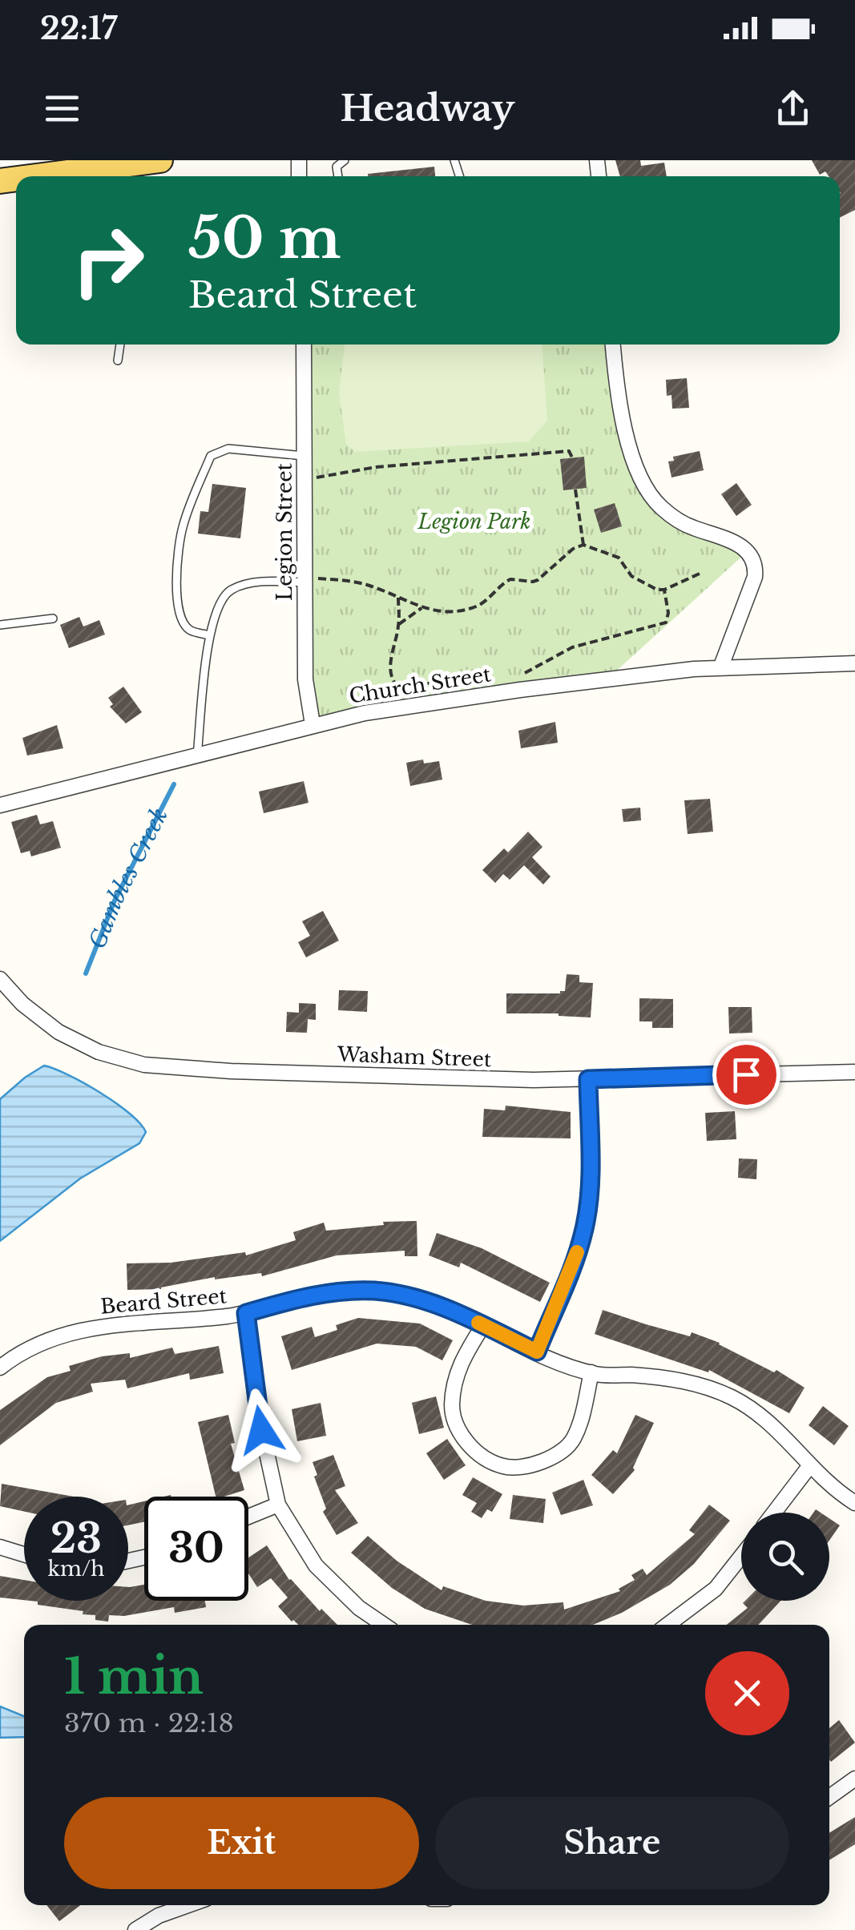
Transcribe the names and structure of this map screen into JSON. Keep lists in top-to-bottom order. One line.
{"streets":{"street":["Legion Street","Church Street","Washam Street","Beard Street"]},"crossings":[["Legion Street","Church Street"]],"water":["Gambles Creek"],"parks":["Legion Park"],"page":{"status":"22:17","header":"Headway","turn":["50 m","Beard Street"],"speed":"23 km/h","limit":"30","heading":["1 min","370 m · 22:18"],"buttons":["Exit","Share"]}}
